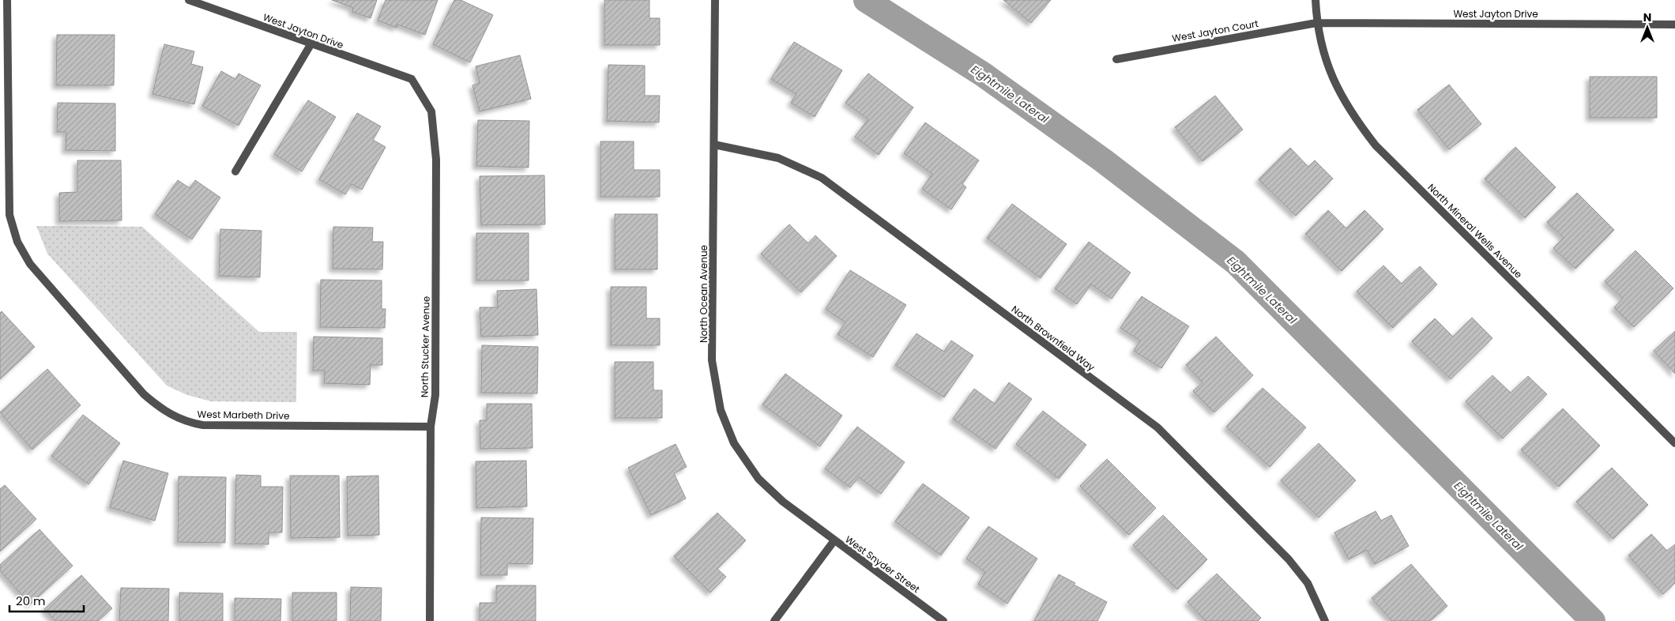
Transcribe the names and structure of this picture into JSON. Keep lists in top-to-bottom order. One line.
{"streets":{"street":["West Jayton Drive","West Jayton Court","North Mineral Wells Avenue","North Ocean Avenue","North Brownfield Way","North Stucker Avenue","West Marbeth Drive","West Snyder Street"]},"crossings":[["West Jayton Drive","West Jayton Court"],["West Jayton Drive","North Mineral Wells Avenue"],["West Jayton Drive","North Stucker Avenue"],["West Jayton Court","North Mineral Wells Avenue"],["North Ocean Avenue","North Brownfield Way"],["North Ocean Avenue","West Snyder Street"],["North Stucker Avenue","West Marbeth Drive"]],"water":["Eightmile Lateral"],"scale_bar":"20 m","north":"top"}
